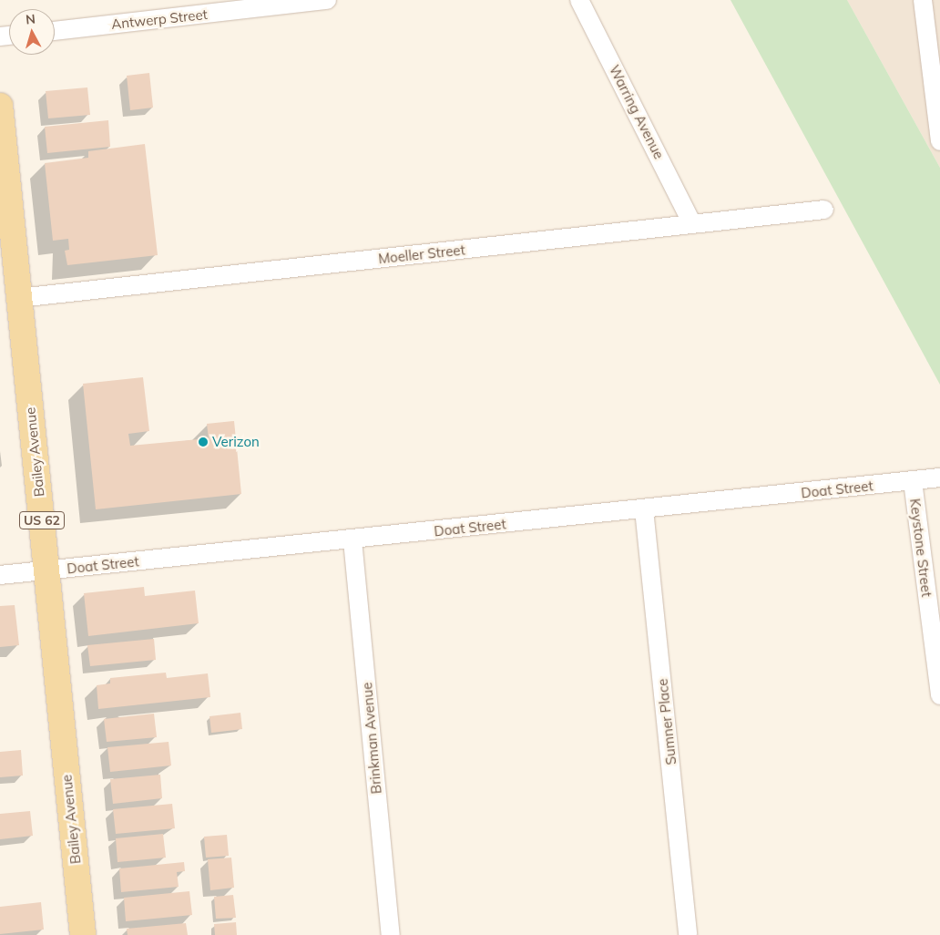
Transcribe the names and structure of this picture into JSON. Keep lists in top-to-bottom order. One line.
{"streets":{"main road":["Bailey Avenue","US 62"],"street":["Antwerp Street","Warring Avenue","Moeller Street","Doat Street","Keystone Street","Sumner Place","Brinkman Avenue"]},"crossings":[["Warring Avenue","Moeller Street"],["Moeller Street","Bailey Avenue"],["Bailey Avenue","Doat Street"],["Doat Street","Keystone Street"],["Doat Street","Sumner Place"],["Doat Street","Brinkman Avenue"]],"places":["Verizon"],"north":"top"}
